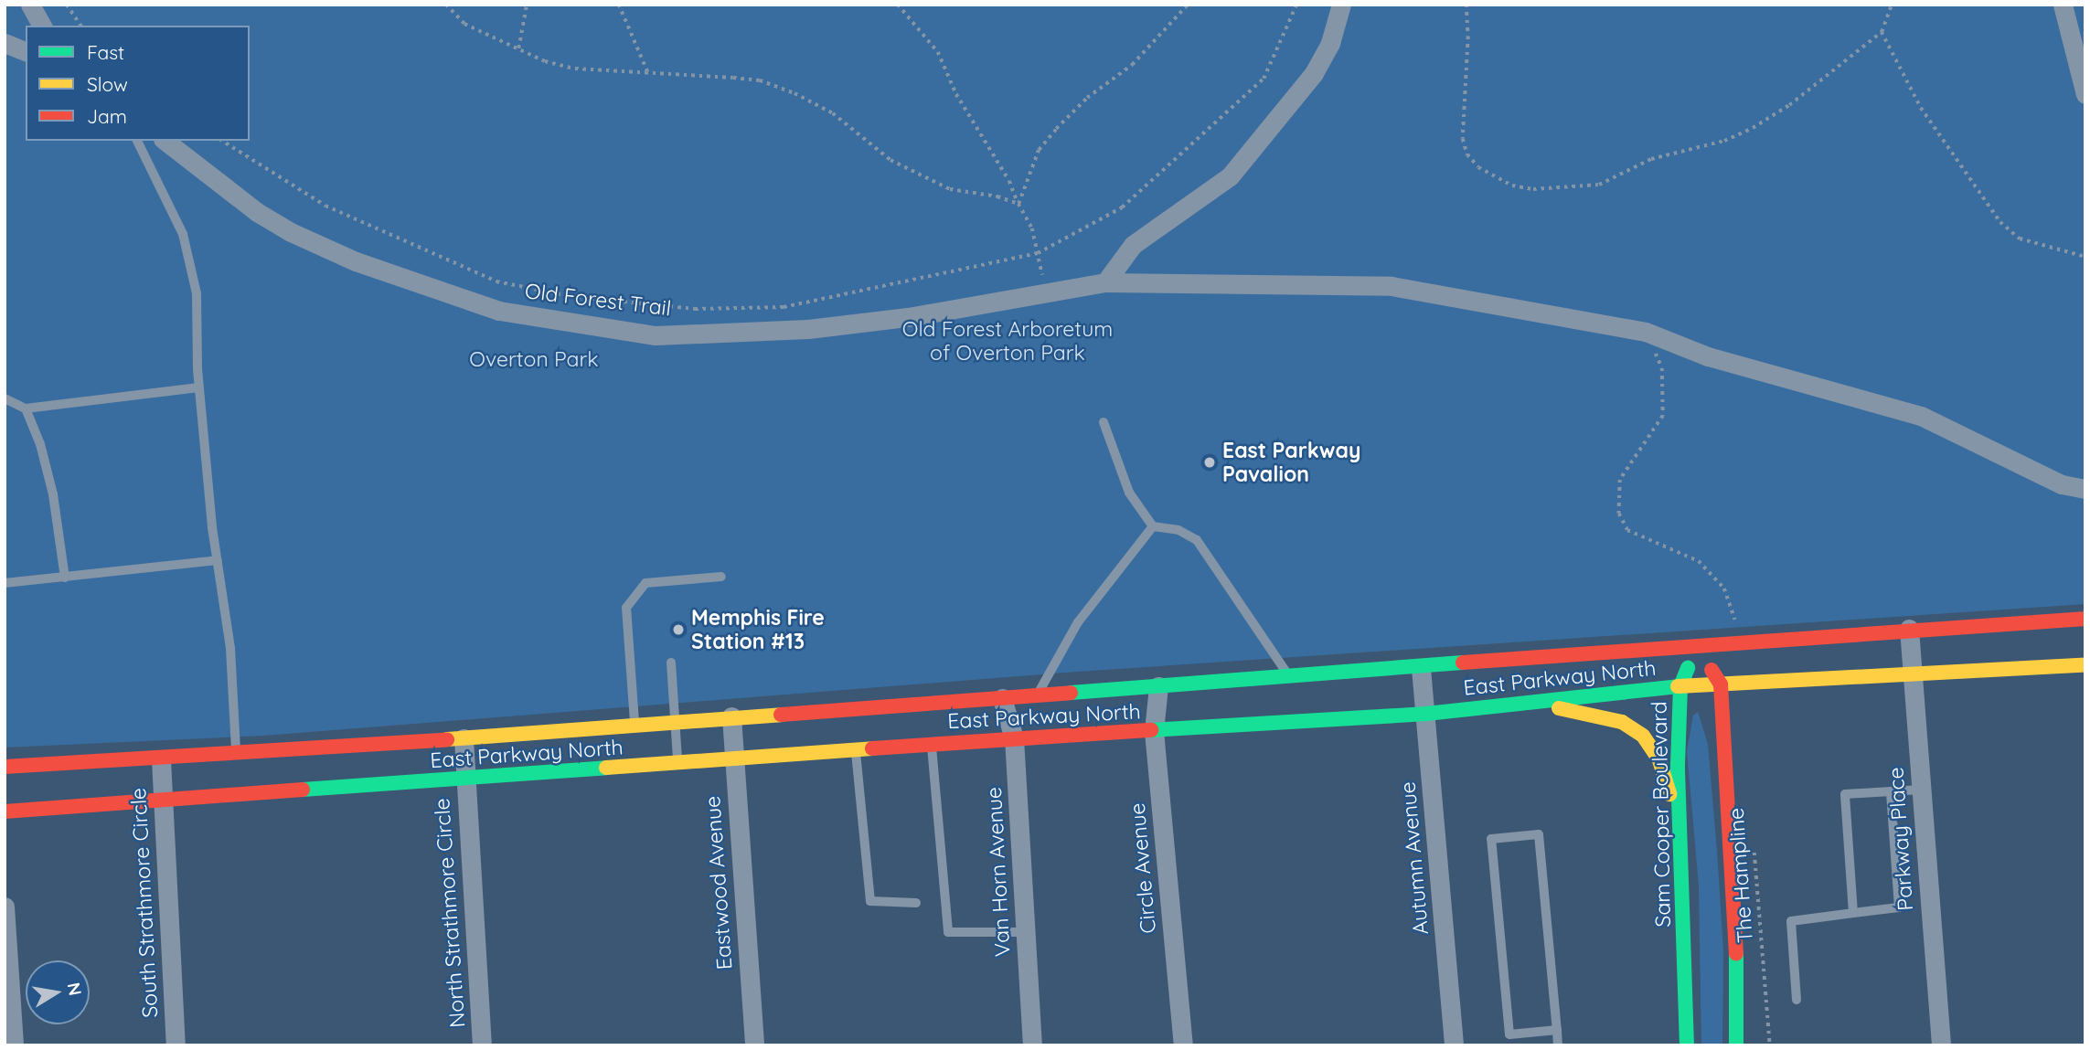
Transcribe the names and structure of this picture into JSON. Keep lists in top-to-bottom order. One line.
{"streets":{"main road":["East Parkway North","Sam Cooper Boulevard"],"street":["Old Forest Trail","Parkway Place","Autumn Avenue","Circle Avenue","Van Horn Avenue","Eastwood Avenue","South Strathmore Circle","North Strathmore Circle"],"path":["The Hampline"]},"crossings":[["East Parkway North","Sam Cooper Boulevard"],["East Parkway North","Parkway Place"],["East Parkway North","Autumn Avenue"],["East Parkway North","Circle Avenue"],["East Parkway North","Van Horn Avenue"],["East Parkway North","Eastwood Avenue"],["East Parkway North","South Strathmore Circle"],["East Parkway North","North Strathmore Circle"]],"parks":["Old Forest Arboretum of Overton Park","Overton Park"],"places":["East Parkway Pavalion","Memphis Fire Station #13"],"legend":["Fast","Slow","Jam"],"north":"right"}
